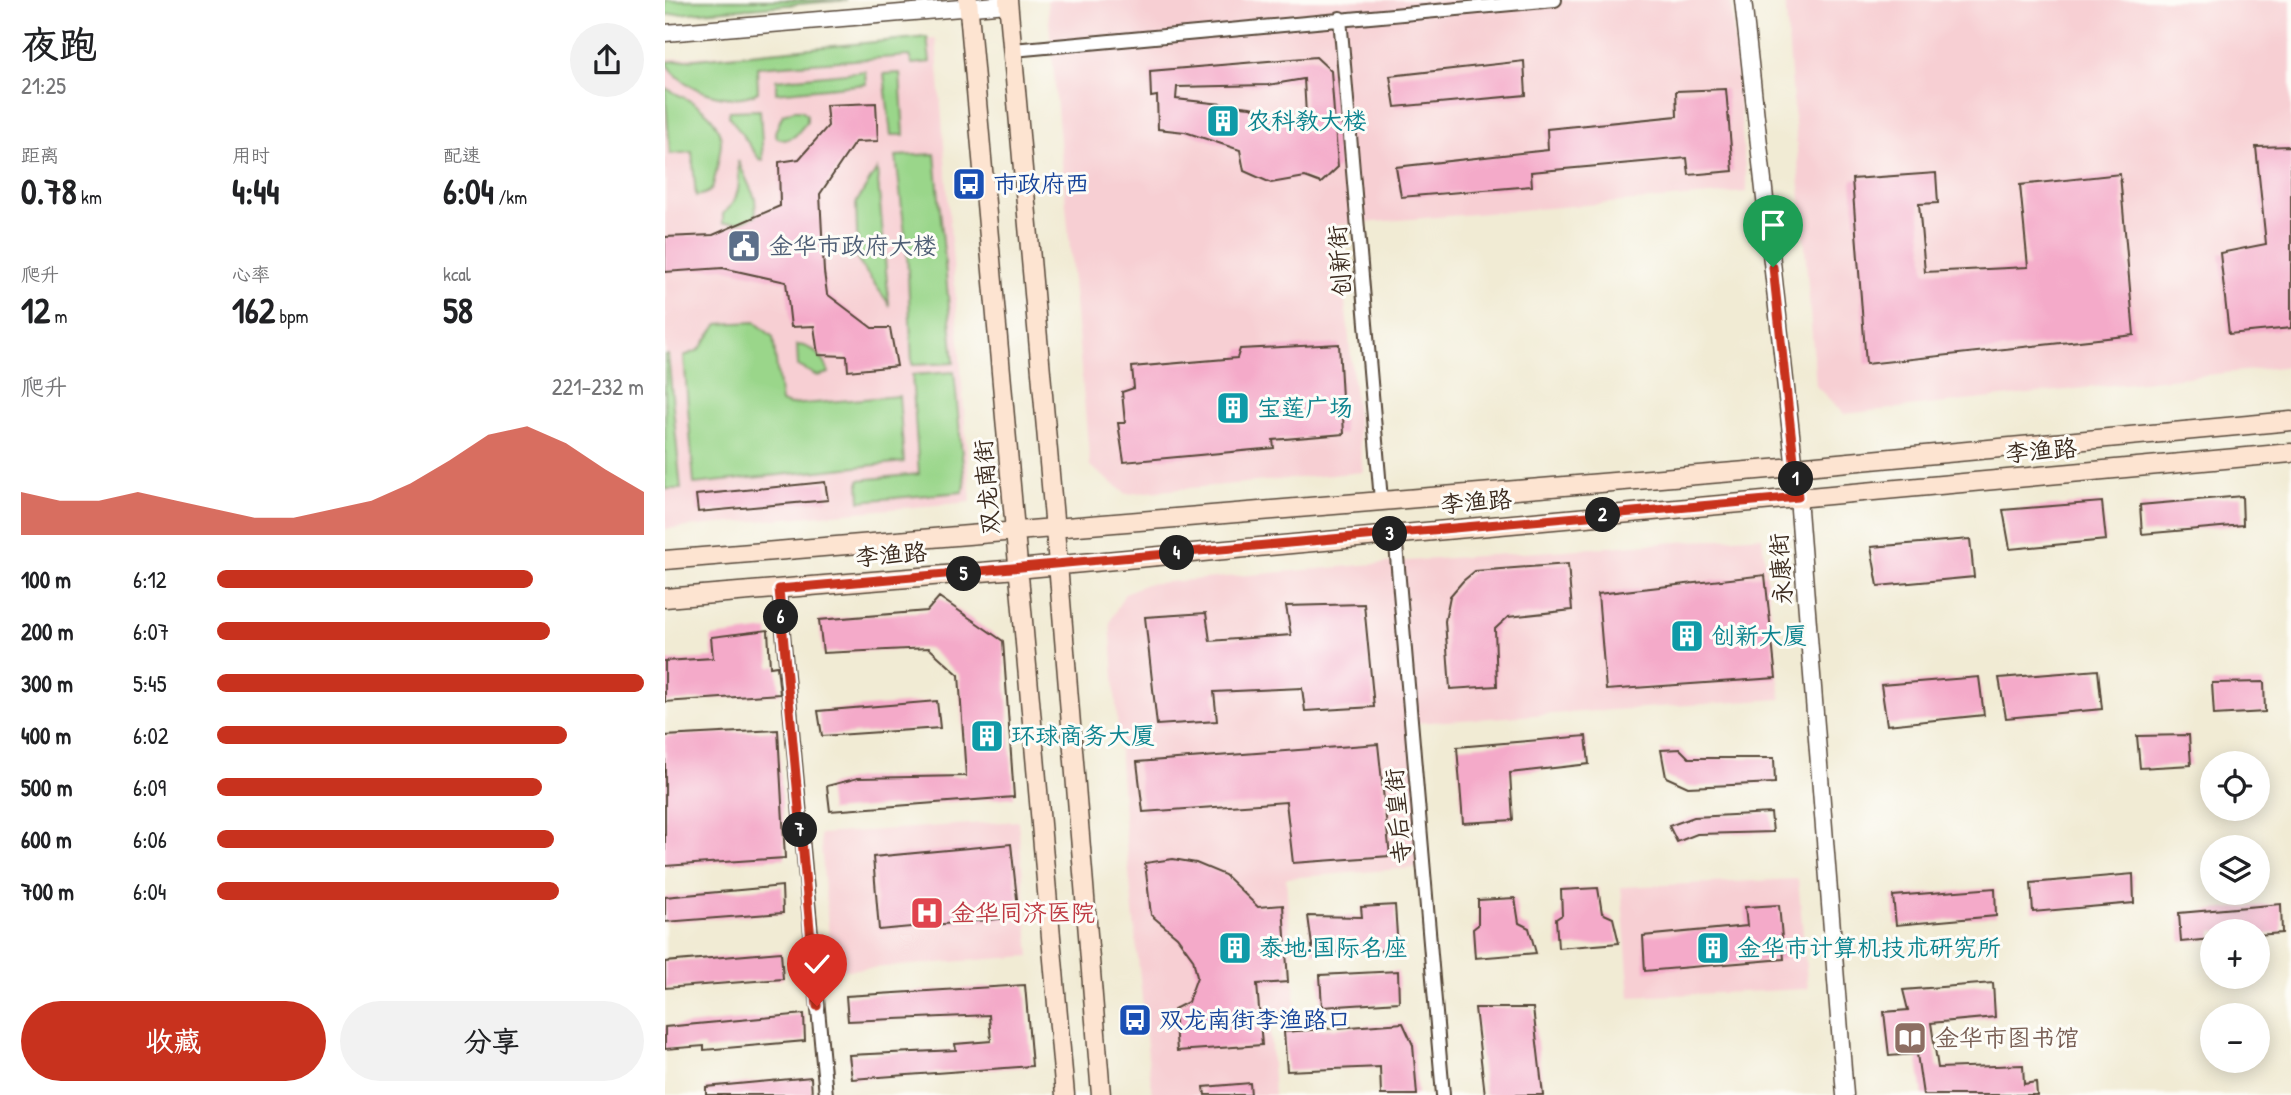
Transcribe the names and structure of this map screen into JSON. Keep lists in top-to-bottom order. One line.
{"streets":{"main road":["李渔路","双龙南街"],"street":["创新街","永康街","寺后皇街"]},"crossings":[["创新街","李渔路"],["李渔路","双龙南街"],["李渔路","永康街"],["李渔路","寺后皇街"]],"places":{"building":["农科教大楼","宝莲广场","创新大厦","环球商务大厦","泰地·国际名座","金华市计算机技术研究所"],"bus stop":["市政府西","双龙南街李渔路口"],"public building":["金华市政府大楼"],"hospital":["金华同济医院"],"library":["金华市图书馆"]},"page":{"heading":["夜跑","21:25"],"stats":[["距离","0.78 km"],["用时","4:44"],["配速","6:04 /km"],["爬升","12 m"],["心率","162 bpm"],["kcal","58"]],"chart":["爬升","221–232 m"],"pins":["1","2","3","4","5","6","7"],"list":[{"name":"100 m","note":"6:12"},{"name":"200 m","note":"6:07"},{"name":"300 m","note":"5:45"},{"name":"400 m","note":"6:02"},{"name":"500 m","note":"6:09"},{"name":"600 m","note":"6:06"},{"name":"700 m","note":"6:04"}],"map_buttons":["+","−"],"buttons":["收藏","分享"]}}
